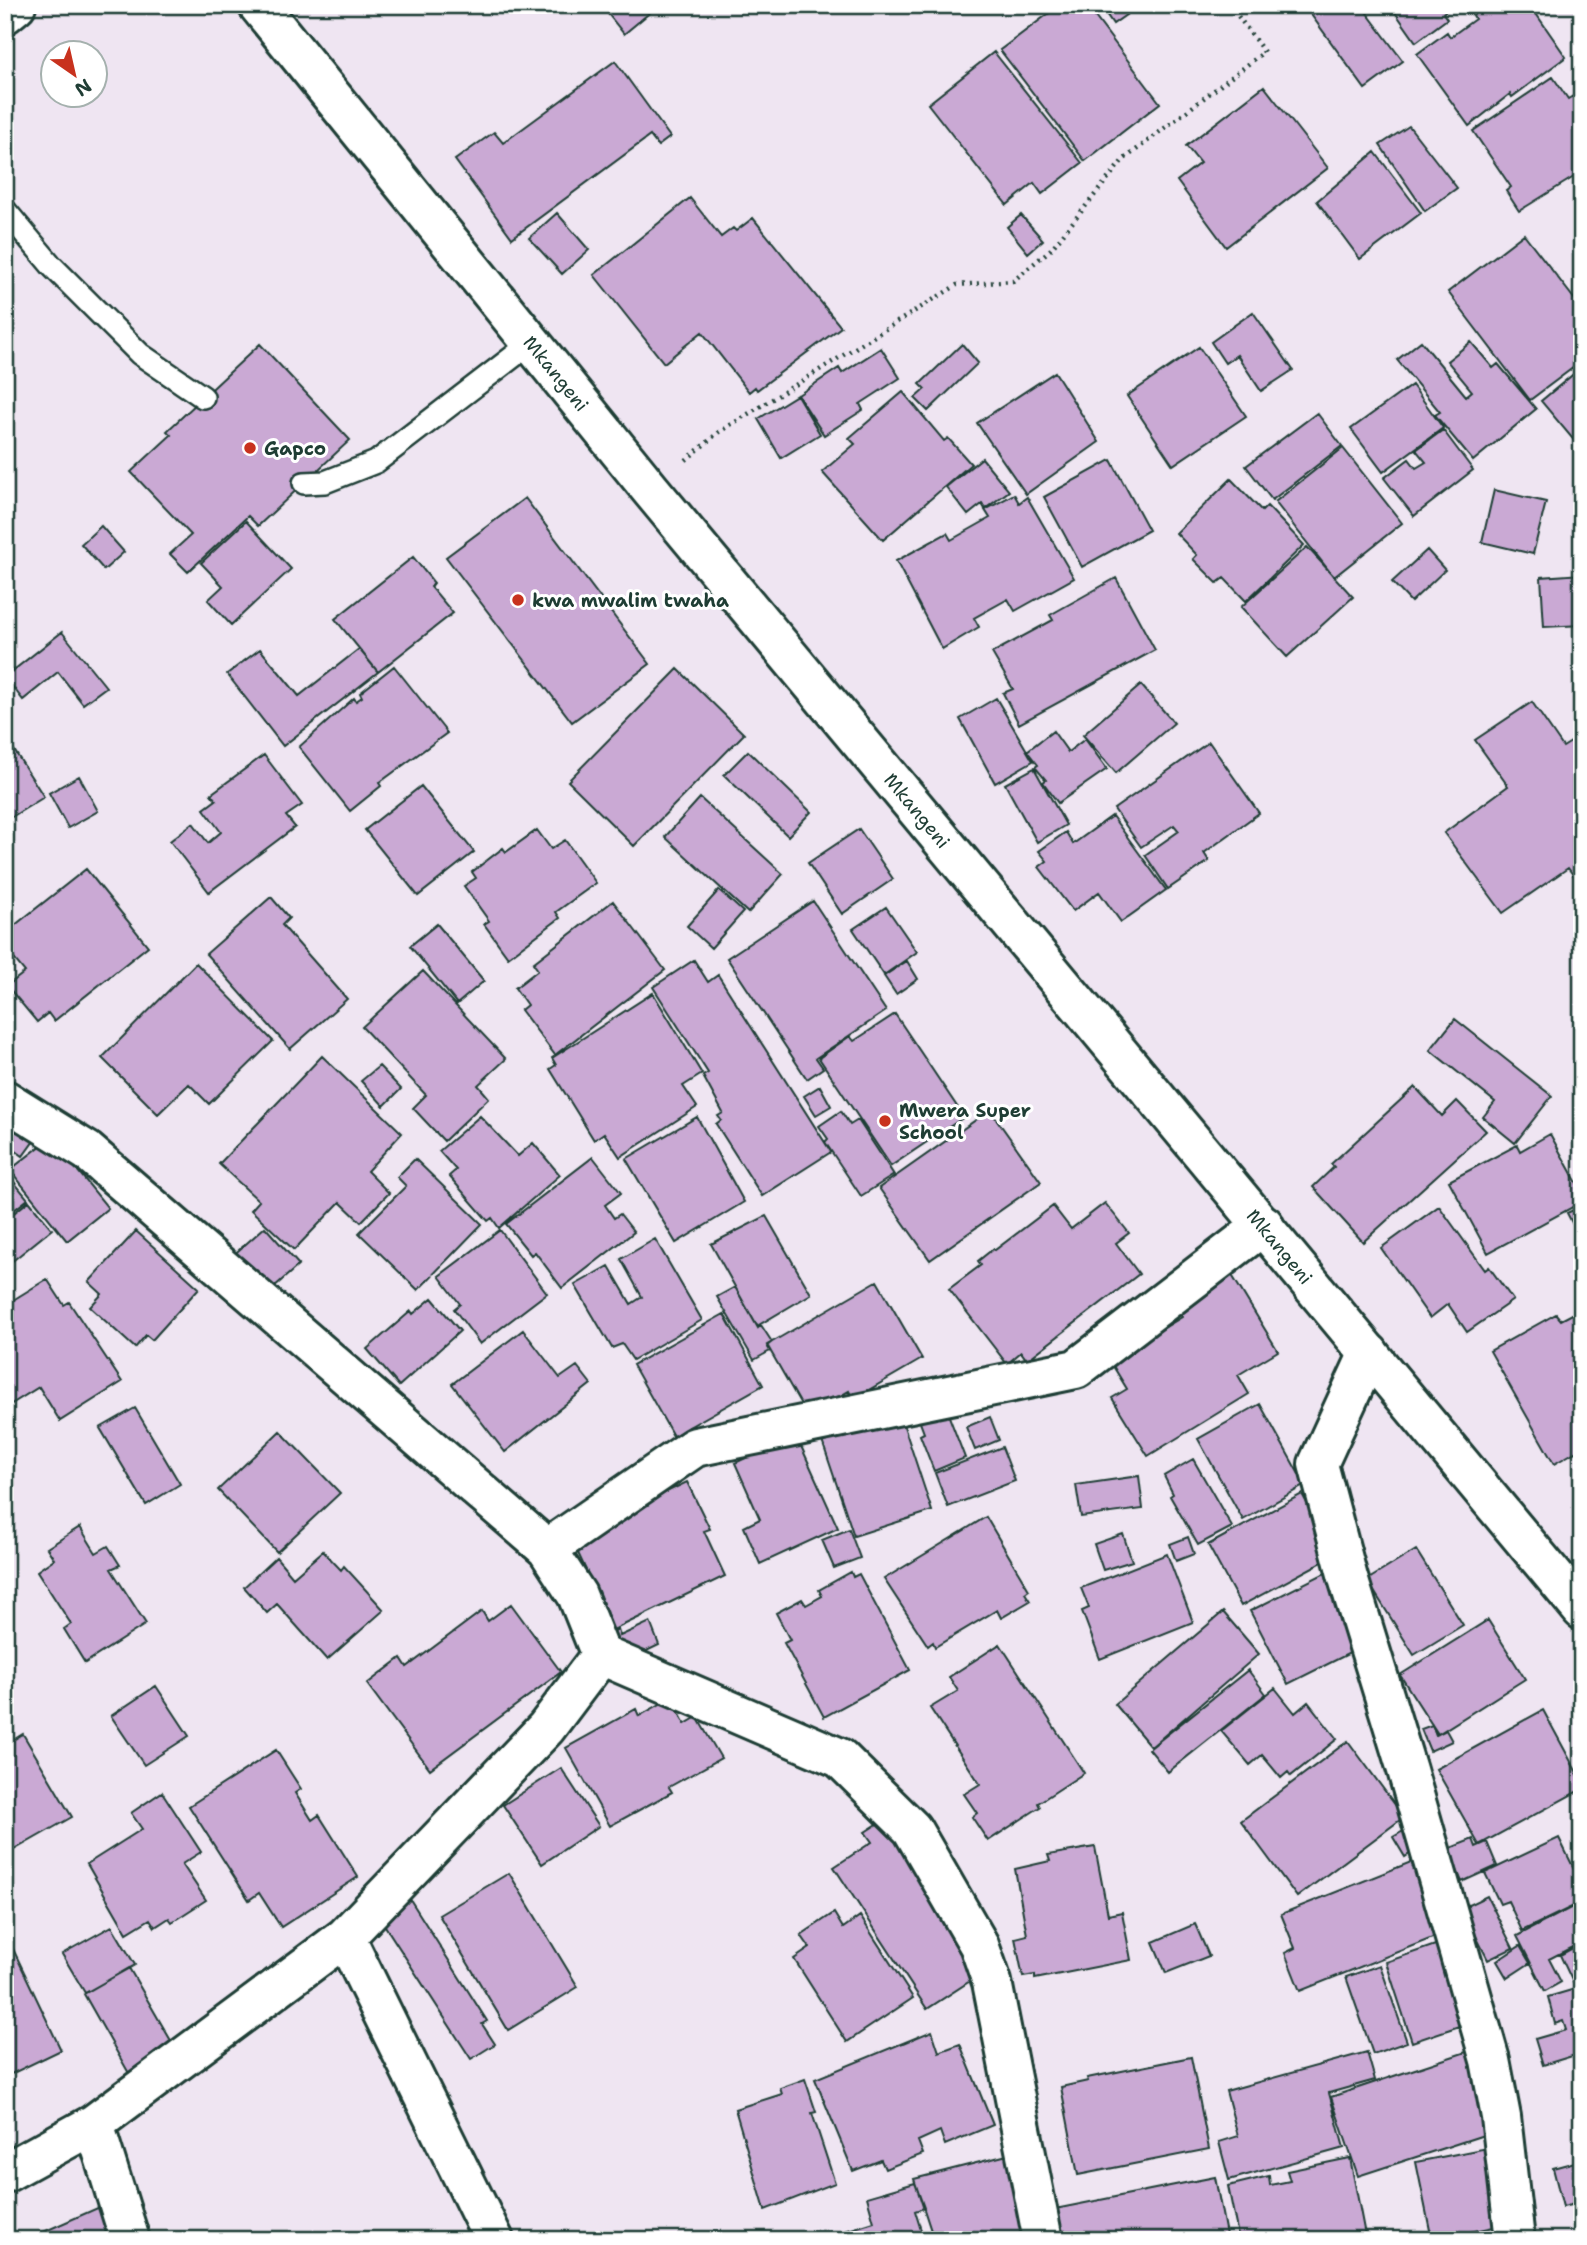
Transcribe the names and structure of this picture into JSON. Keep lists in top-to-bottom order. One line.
{"streets":{"street":["Mkangeni"]},"places":["Gapco","kwa mwalim twaha","Mwera Super School"],"north":"bottom right"}
